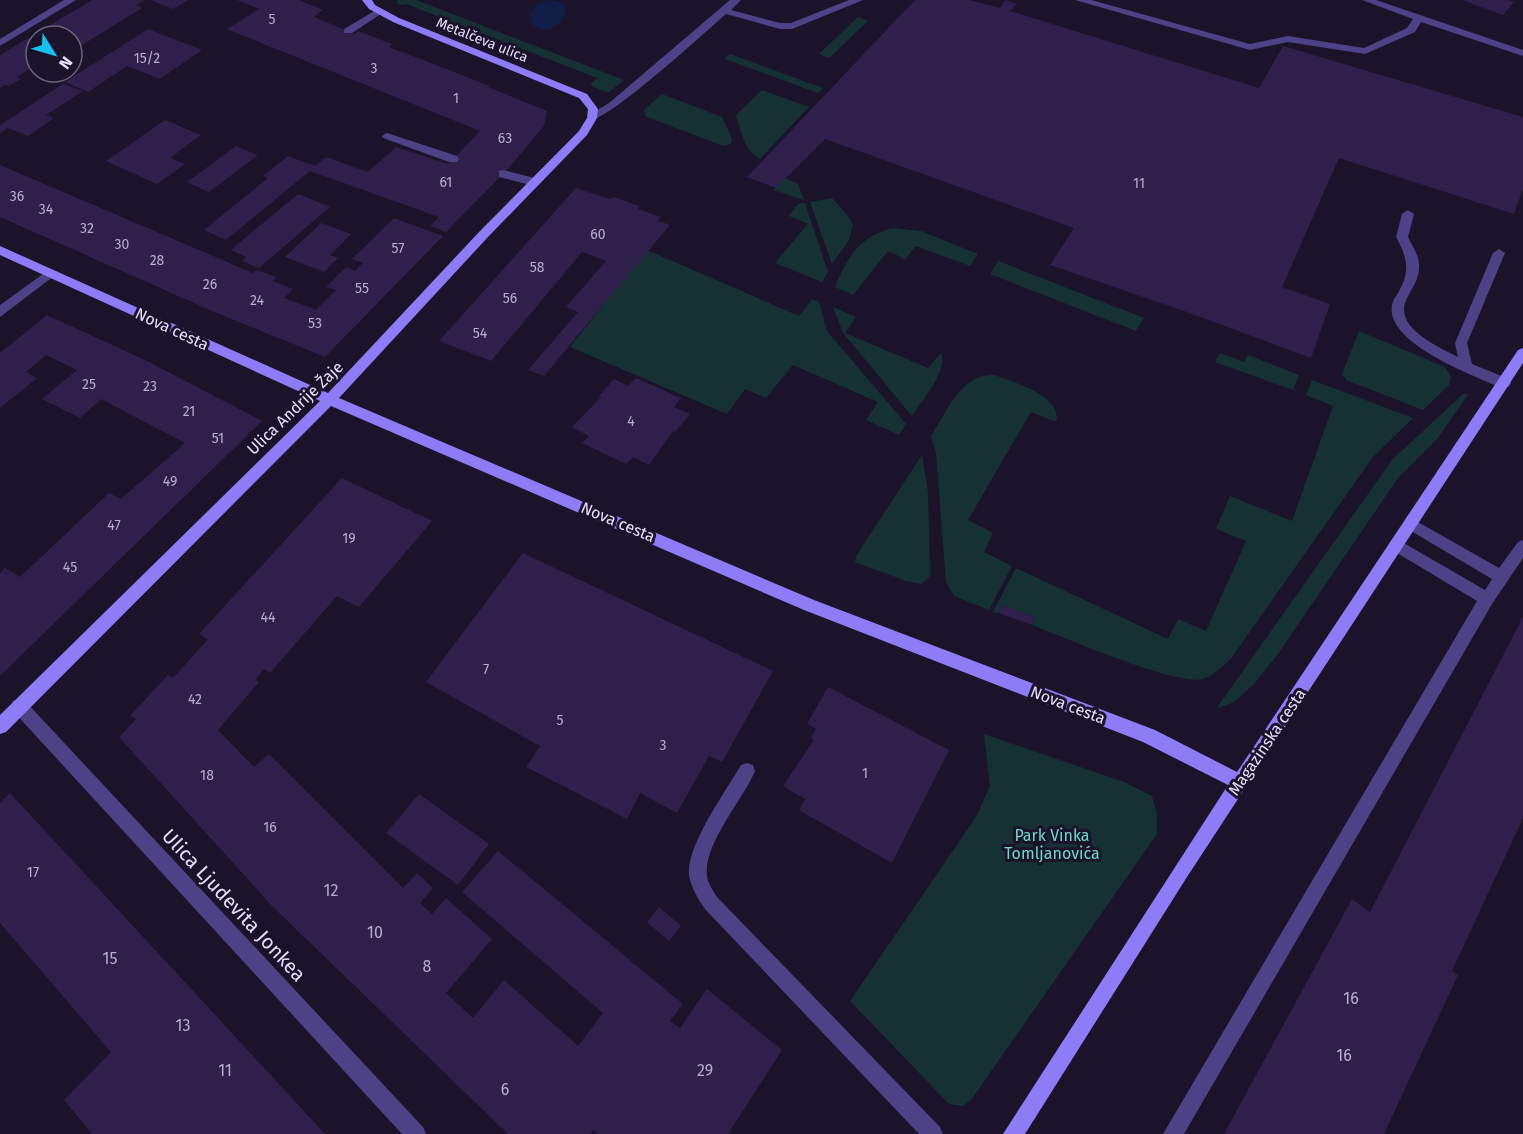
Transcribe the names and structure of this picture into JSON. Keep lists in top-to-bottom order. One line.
{"streets":{"street":["Metalčeva ulica","Nova cesta","Ulica Andrije Žaje","Magazinska cesta","Ulica Ljudevita Jonkea"]},"crossings":[["Metalčeva ulica","Ulica Andrije Žaje"],["Nova cesta","Ulica Andrije Žaje"],["Nova cesta","Magazinska cesta"],["Ulica Andrije Žaje","Ulica Ljudevita Jonkea"]],"parks":["Park Vinka Tomljanovića"],"house_numbers":["5","15/2","3","1","63","61","11","36","34","32","60","30","57","28","58","26","55","56","24","53","54","25","23","21","4","51","49","47","19","45","44","7","42","5","3","1","18","16","17","12","10","15","8","16","13","16","11","29","6"],"north":"bottom right"}
